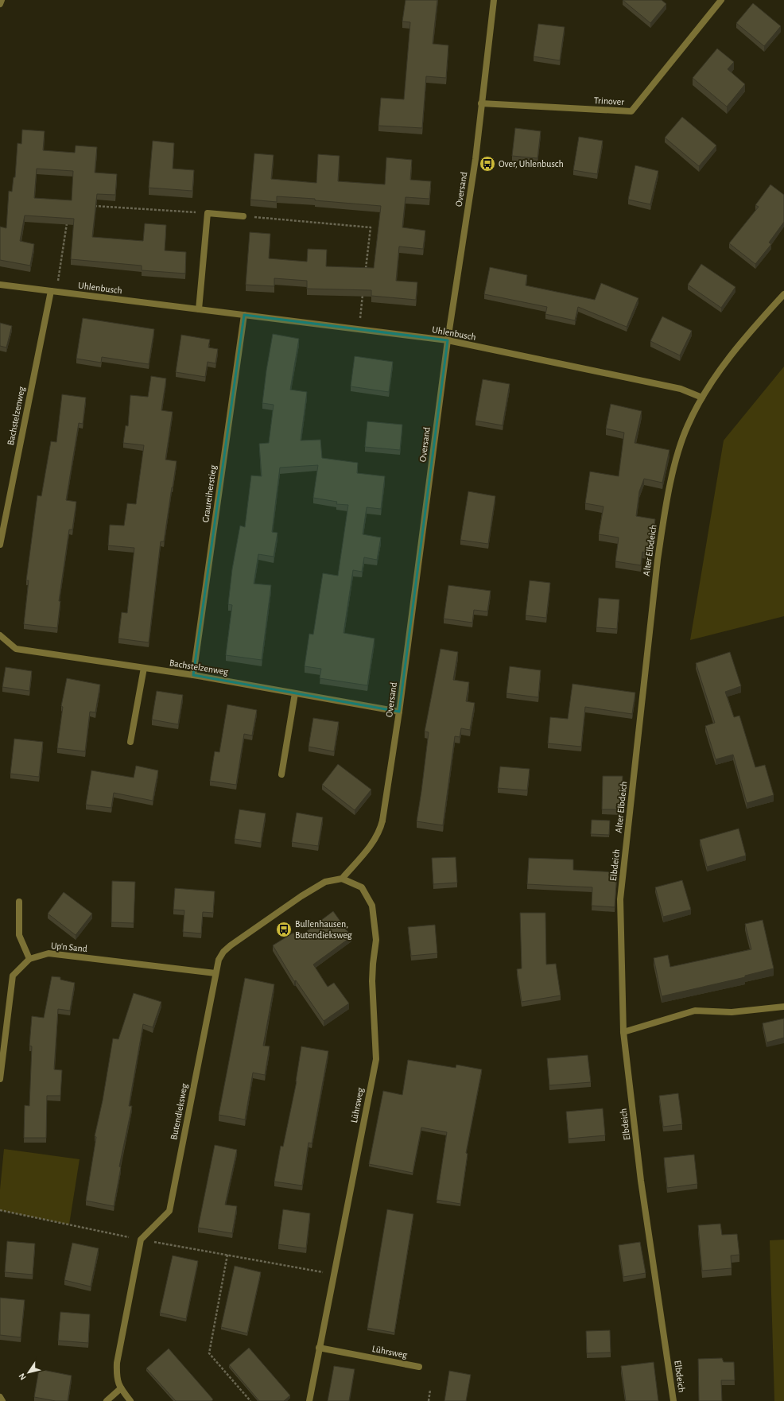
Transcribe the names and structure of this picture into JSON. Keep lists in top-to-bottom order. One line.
{"streets":{"street":["Trinover","Oversand","Uhlenbusch","Bachstelzenweg","Graureiherstieg","Alter Elbdeich","Elbdeich","Up'n Sand","Lührsweg","Butendieksweg"]},"crossings":[["Trinover","Oversand"],["Oversand","Uhlenbusch"],["Oversand","Bachstelzenweg"],["Oversand","Lührsweg"],["Oversand","Butendieksweg"],["Uhlenbusch","Bachstelzenweg"],["Uhlenbusch","Graureiherstieg"],["Uhlenbusch","Alter Elbdeich"],["Bachstelzenweg","Graureiherstieg"],["Alter Elbdeich","Elbdeich"],["Up'n Sand","Butendieksweg"],["Lührsweg","Butendieksweg"]],"places":{"bus stop":["Over, Uhlenbusch","Bullenhausen, Butendieksweg"]},"north":"bottom left"}
